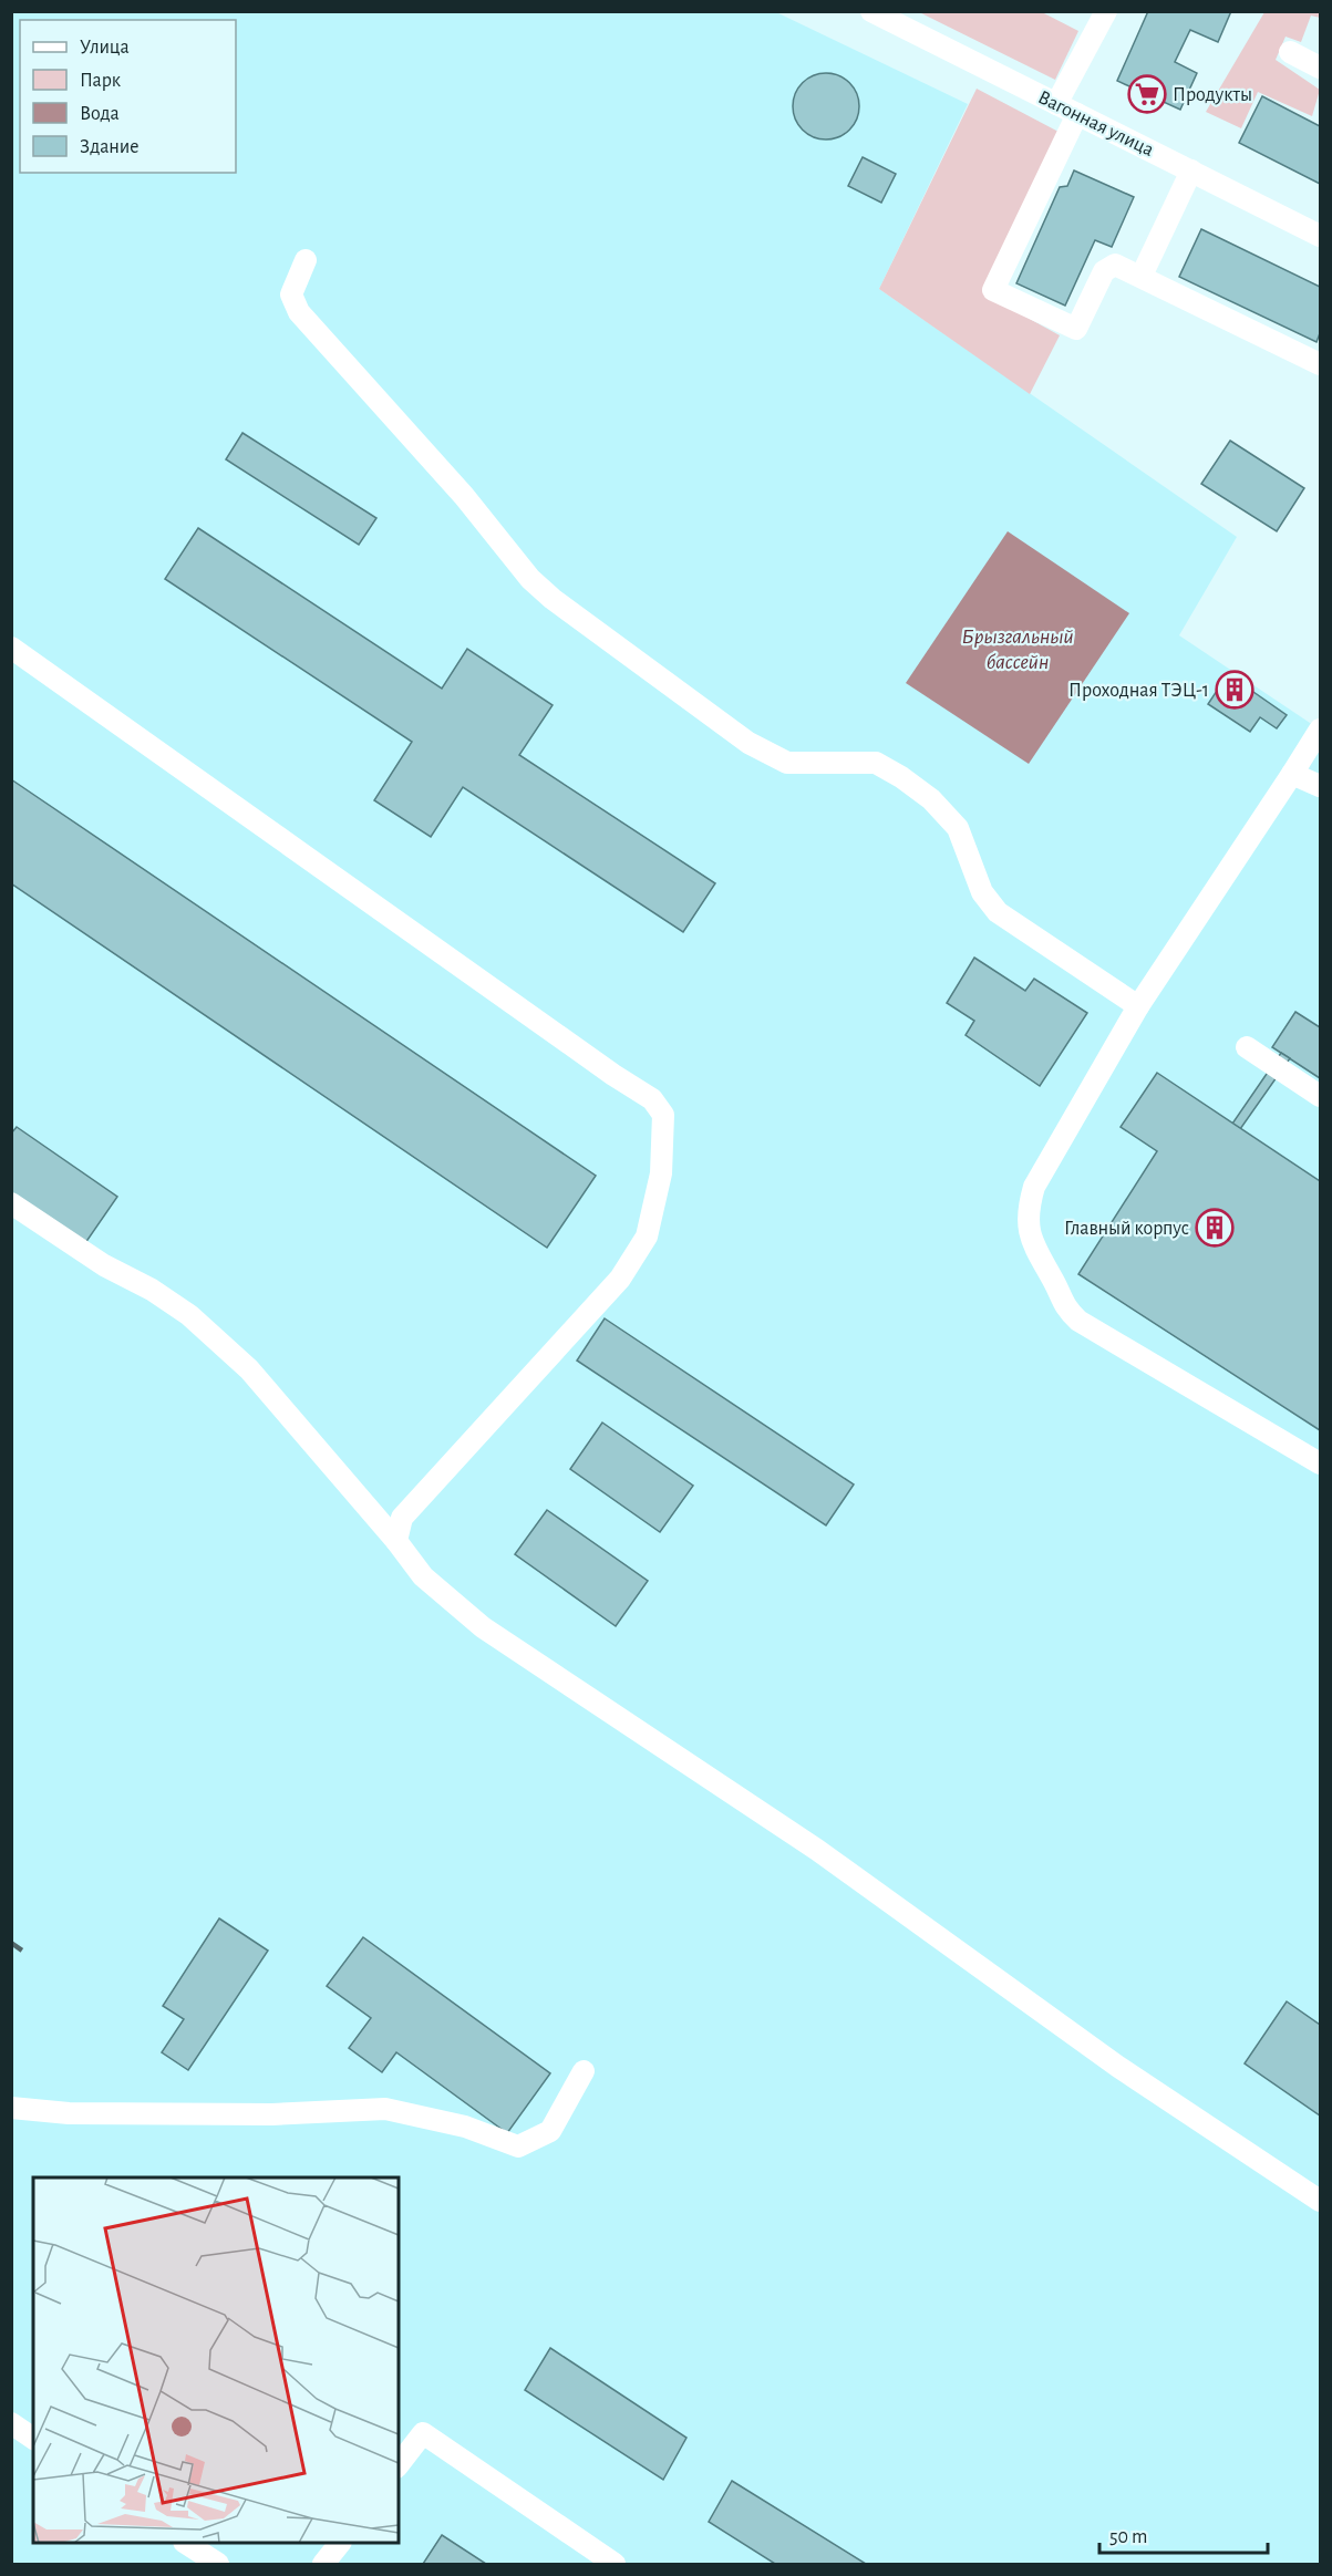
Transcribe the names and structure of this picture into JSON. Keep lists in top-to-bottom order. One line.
{"streets":{"street":["Вагонная улица"]},"water":["Брызгальный бассейн"],"places":{"supermarket":["Продукты"],"building":["Проходная ТЭЦ-1","Главный корпус"]},"legend":["Улица","Парк","Вода","Здание"],"scale_bar":"50 m"}
